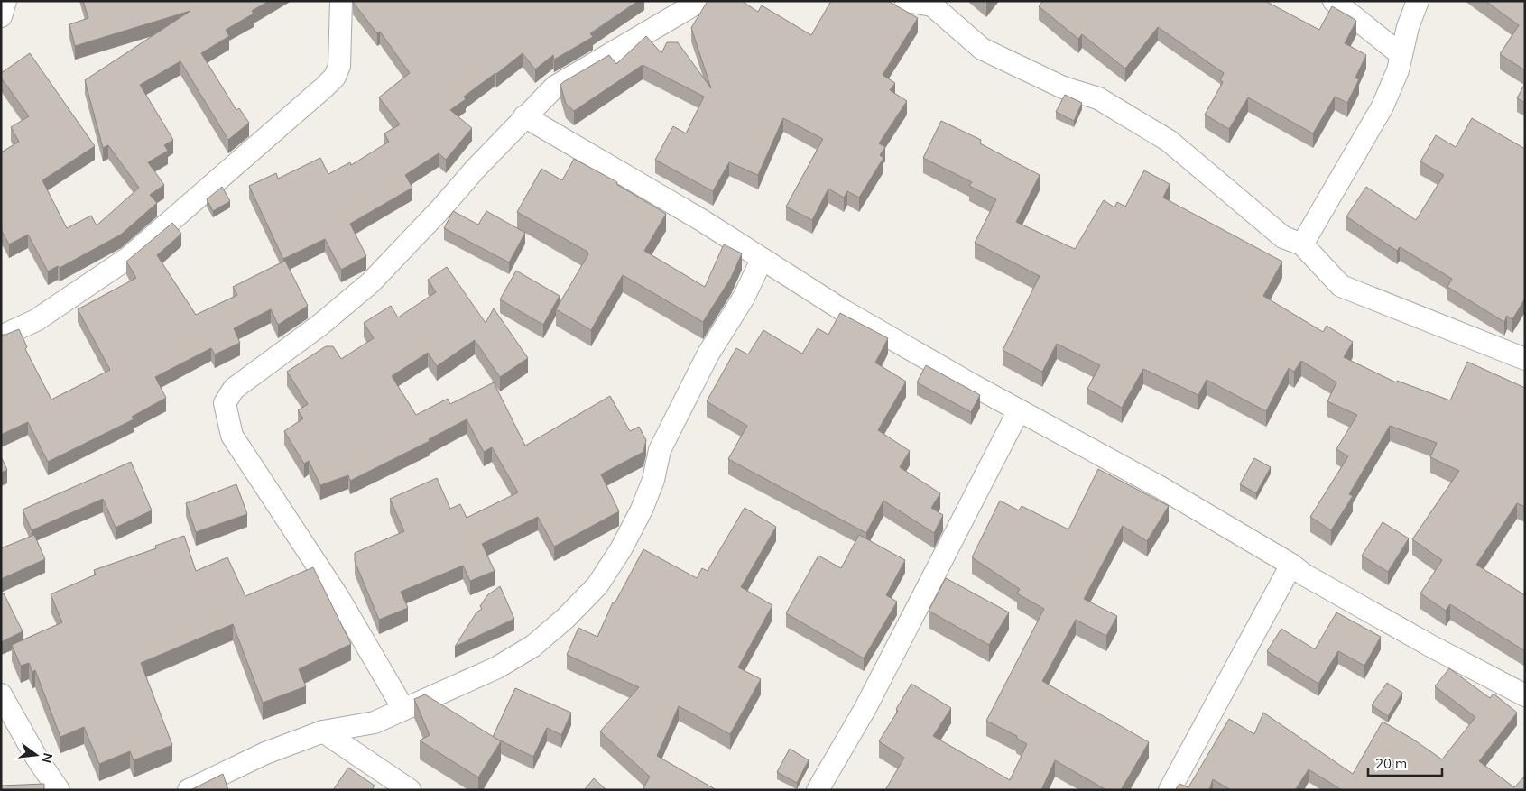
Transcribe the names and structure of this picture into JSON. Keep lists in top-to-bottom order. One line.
{"scale_bar":"20 m","north":"right"}
